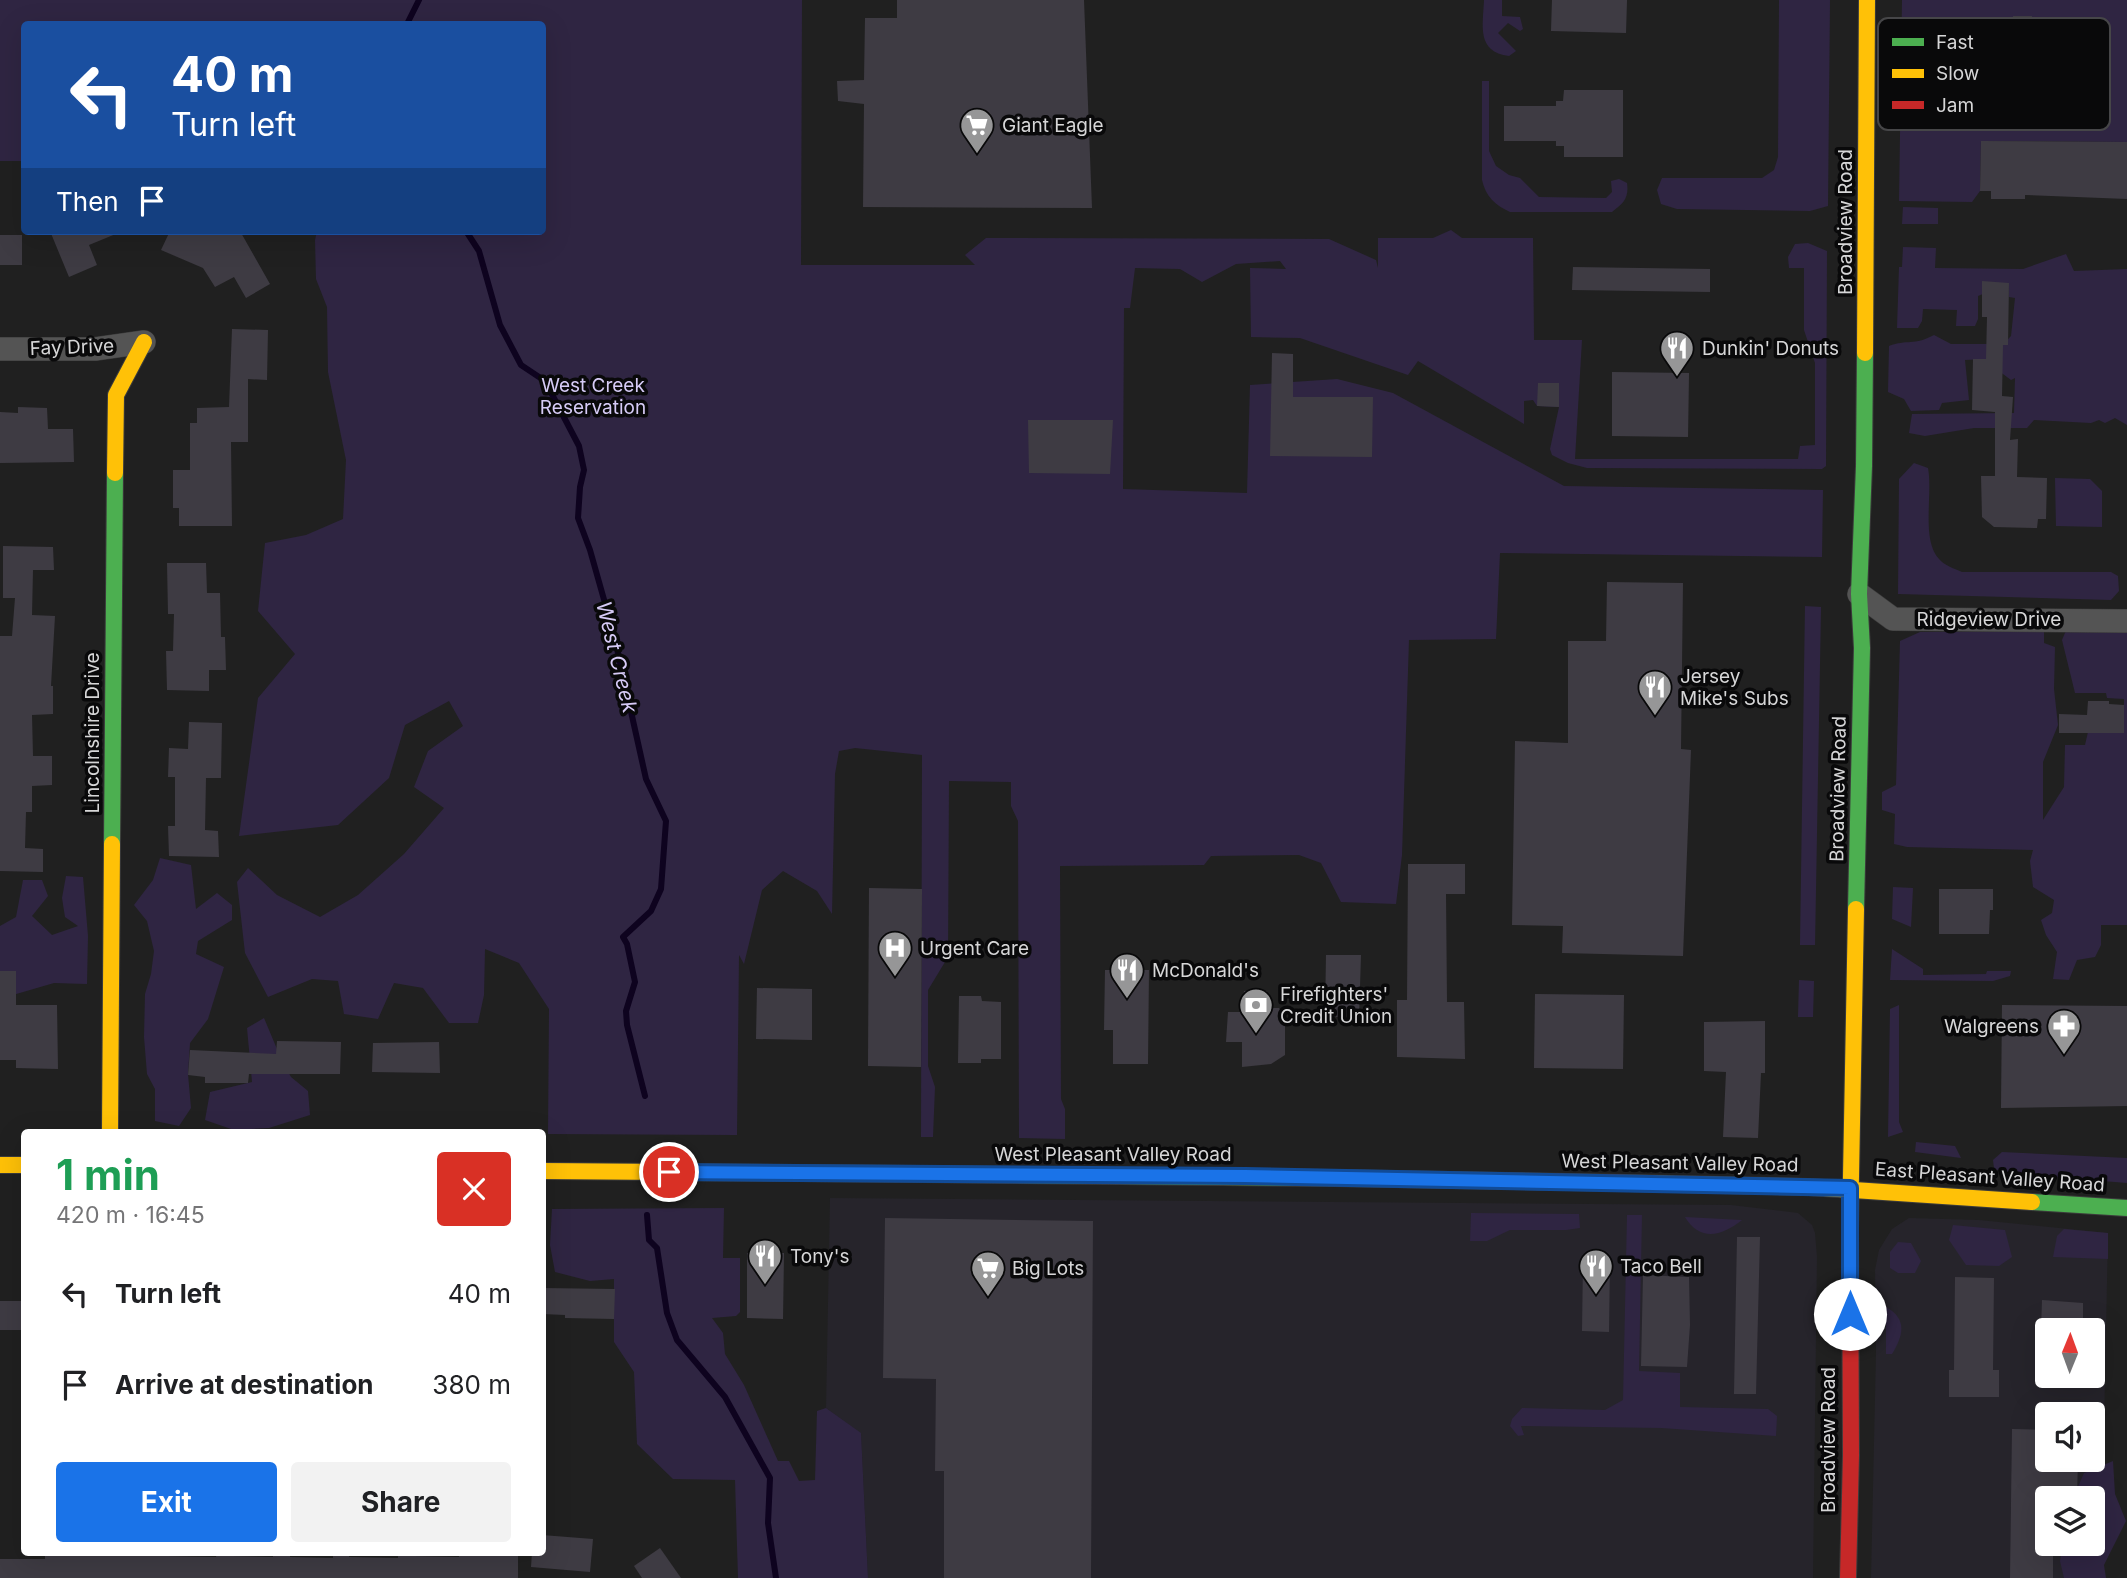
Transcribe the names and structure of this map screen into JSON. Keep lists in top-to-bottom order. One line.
{"streets":{"main road":["Broadview Road","Lincolnshire Drive","West Pleasant Valley Road","East Pleasant Valley Road"],"street":["Fay Drive","Ridgeview Drive"]},"crossings":[["Broadview Road","Ridgeview Drive"],["Broadview Road","West Pleasant Valley Road"],["Broadview Road","East Pleasant Valley Road"],["Fay Drive","Lincolnshire Drive"],["West Pleasant Valley Road","East Pleasant Valley Road"]],"water":["West Creek"],"parks":["West Creek Reservation"],"places":{"supermarket":["Giant Eagle","Big Lots"],"restaurant":["Dunkin' Donuts","Jersey Mike's Subs","McDonald's","Tony's","Taco Bell"],"hospital":["Urgent Care"],"bank":["Firefighters' Credit Union"],"pharmacy":["Walgreens"]},"legend":["Fast","Slow","Jam"],"north":"top","page":{"turn":["40 m","Turn left"],"then":"Then","heading":["1 min","420 m · 16:45"],"list":[{"name":"Turn left","value":"40 m"},{"name":"Arrive at destination","value":"380 m"}],"buttons":["Exit","Share"]}}
